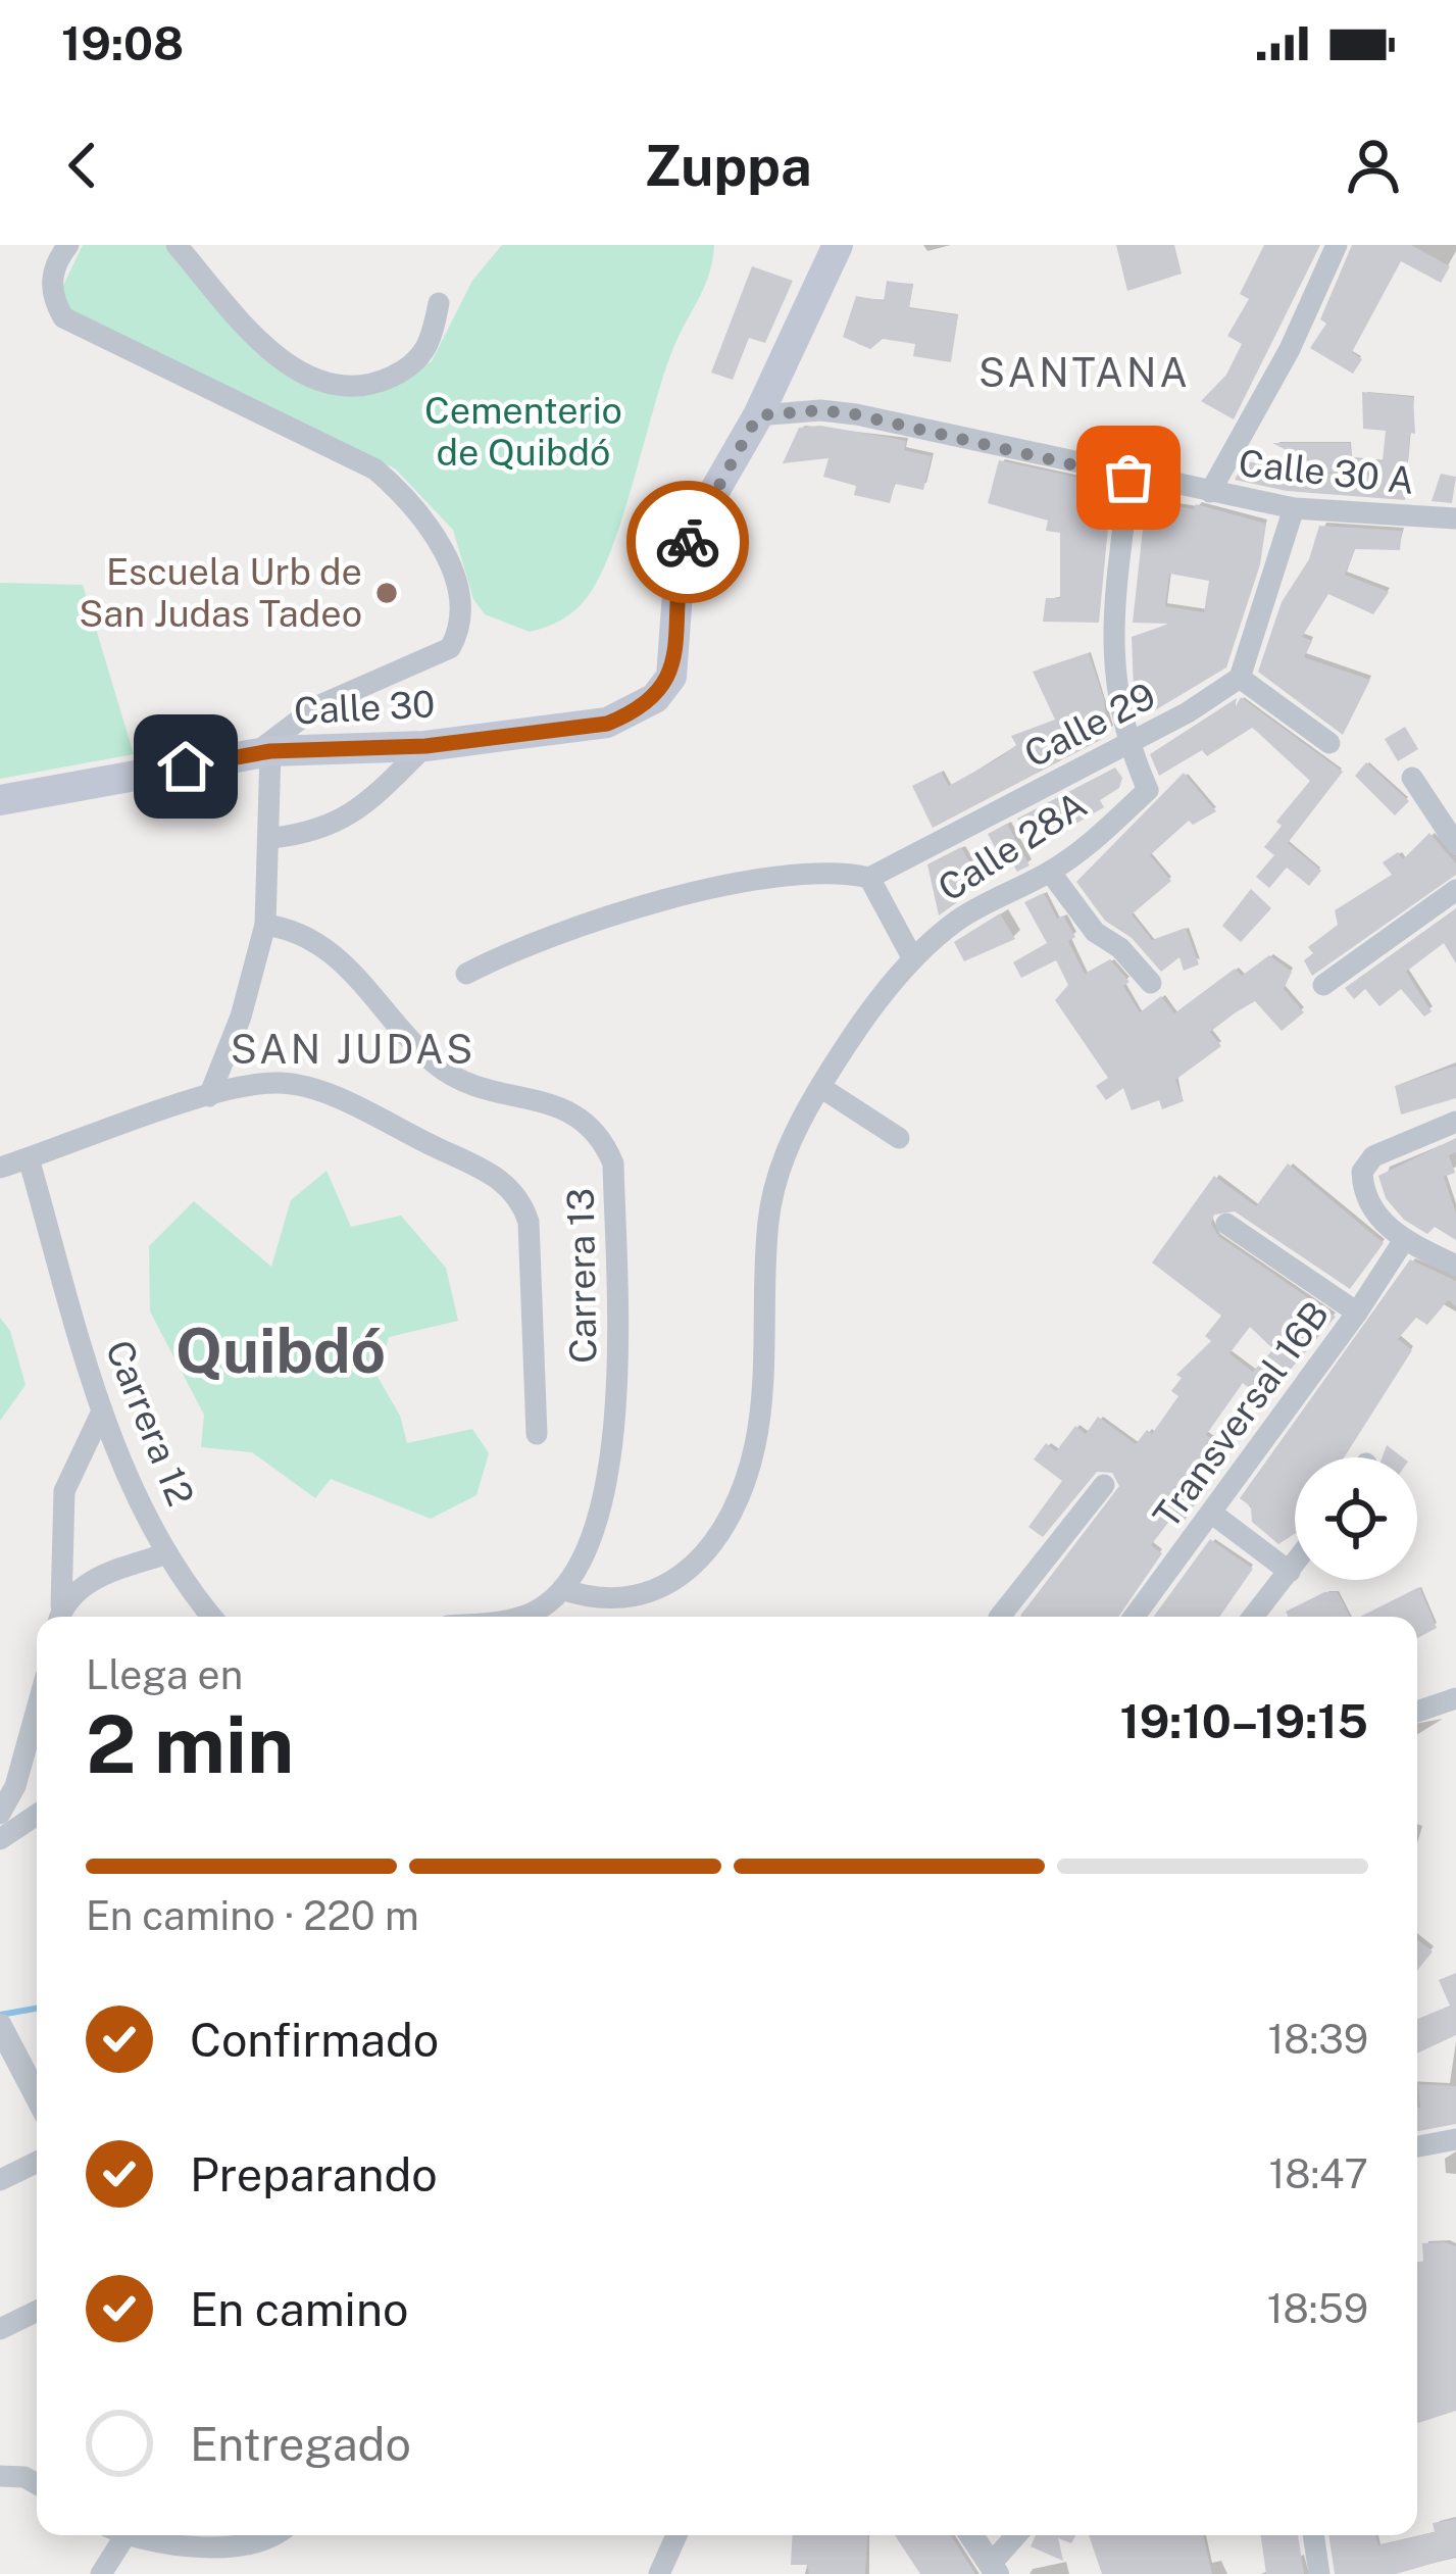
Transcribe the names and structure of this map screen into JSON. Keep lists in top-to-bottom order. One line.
{"streets":{"main road":["Calle 30"],"street":["Calle 30 A","Calle 29","Calle 28A","Carrera 13","Transversal 16B","Carrera 12"]},"crossings":[["Calle 30 A","Calle 30"],["Calle 29","Calle 28A"],["Calle 28A","Carrera 13"]],"districts":["SANTANA","SAN JUDAS","Quibdó"],"parks":["Cementerio de Quibdó"],"places":["Escuela Urb de San Judas Tadeo"],"page":{"status":"19:08","header":"Zuppa","heading":["2 min","Llega en","19:10–19:15"],"bar":"En camino · 220 m","list":[["Confirmado","18:39"],["Preparando","18:47"],["En camino","18:59"],"Entregado"]}}
